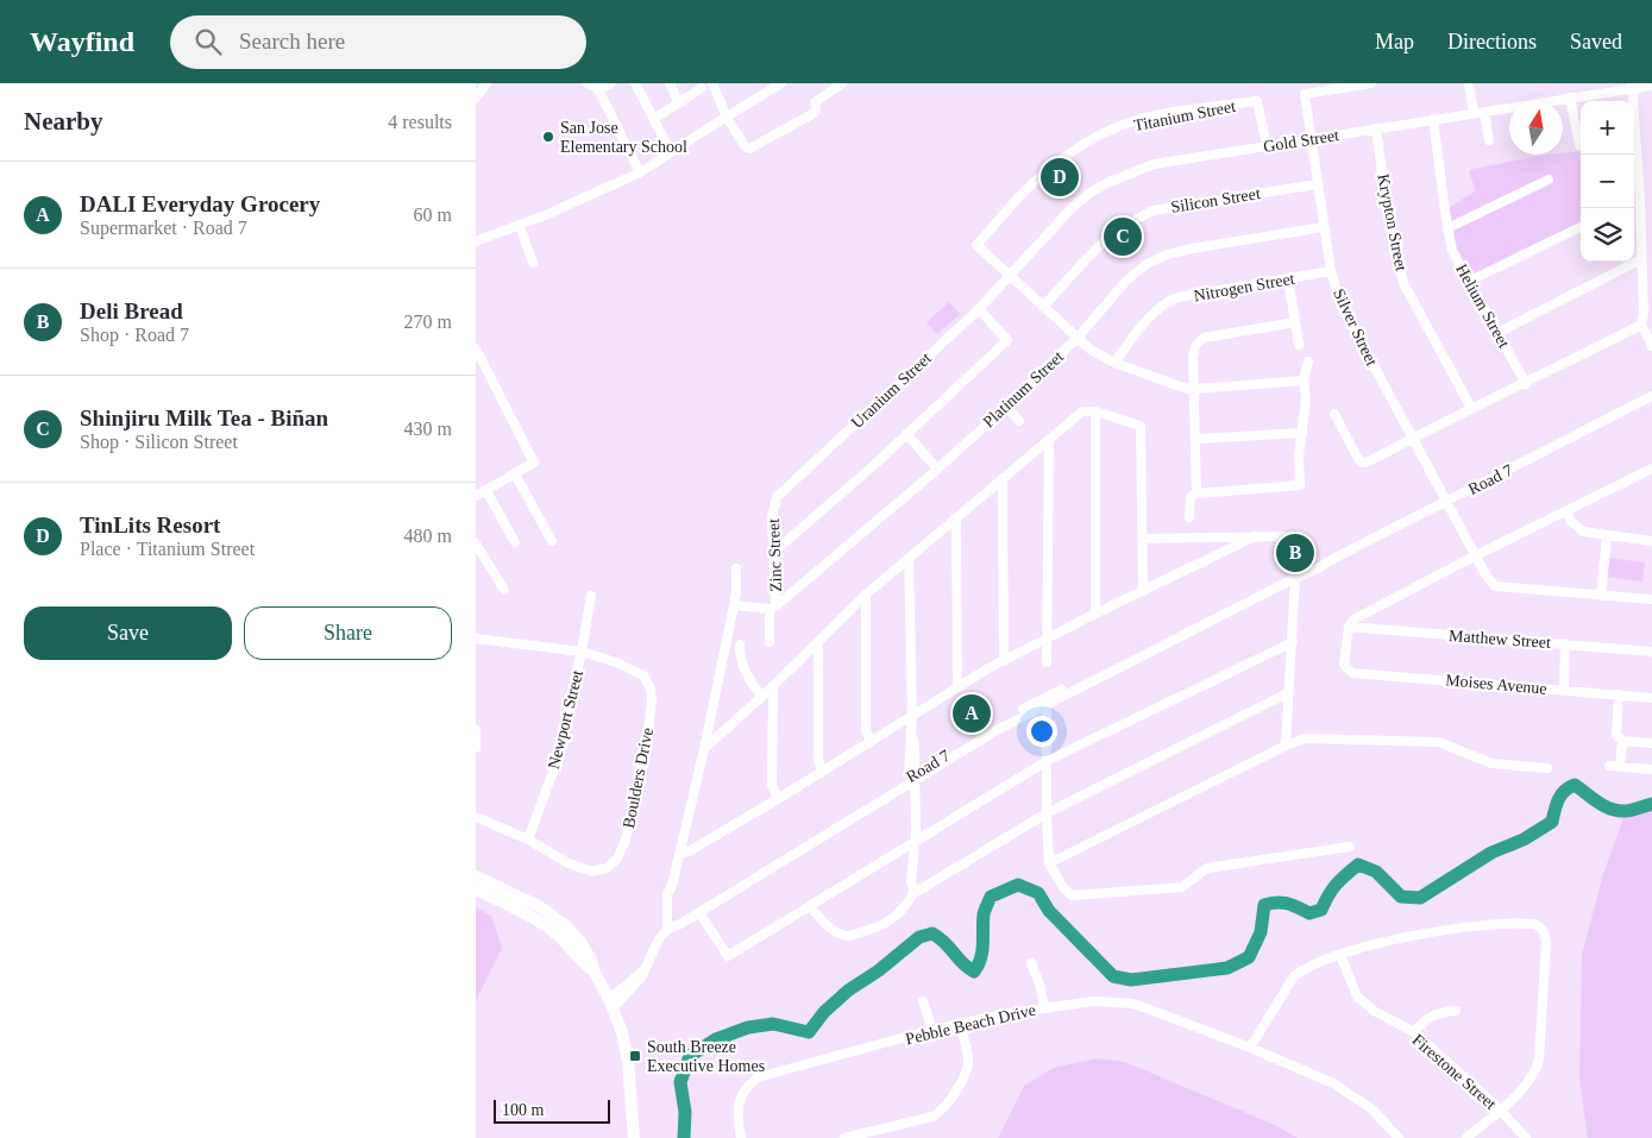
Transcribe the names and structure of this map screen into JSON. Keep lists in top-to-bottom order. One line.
{"streets":{"street":["Titanium Street","Gold Street","Silicon Street","Krypton Street","Nitrogen Street","Helium Street","Silver Street","Platinum Street","Uranium Street","Road 7","Zinc Street","Matthew Street","Moises Avenue","Newport Street","Boulders Drive","Pebble Beach Drive","Firestone Street"]},"crossings":[["Titanium Street","Gold Street"],["Titanium Street","Uranium Street"],["Gold Street","Krypton Street"],["Gold Street","Helium Street"],["Gold Street","Silver Street"],["Gold Street","Uranium Street"],["Silicon Street","Silver Street"],["Nitrogen Street","Silver Street"],["Silver Street","Platinum Street"],["Silver Street","Road 7"],["Platinum Street","Zinc Street"],["Uranium Street","Zinc Street"],["Matthew Street","Moises Avenue"],["Newport Street","Boulders Drive"]],"places":{"other":["San Jose Elementary School"],"transit":["South Breeze Executive Homes"]},"scale_bar":"100 m","north":"top","page":{"header":"Wayfind","search":"Search here","nav":["Map","Directions","Saved"],"heading":["Nearby","4 results"],"map_buttons":["+","−"],"pins":["D","C","B","A"],"list":[{"mark":"A","name":"DALI Everyday Grocery","note":"Supermarket · Road 7","value":"60 m"},{"mark":"B","name":"Deli Bread","note":"Shop · Road 7","value":"270 m"},{"mark":"C","name":"Shinjiru Milk Tea - Biñan","note":"Shop · Silicon Street","value":"430 m"},{"mark":"D","name":"TinLits Resort","note":"Place · Titanium Street","value":"480 m"}],"buttons":["Save","Share"],"scale":"100 m"}}
